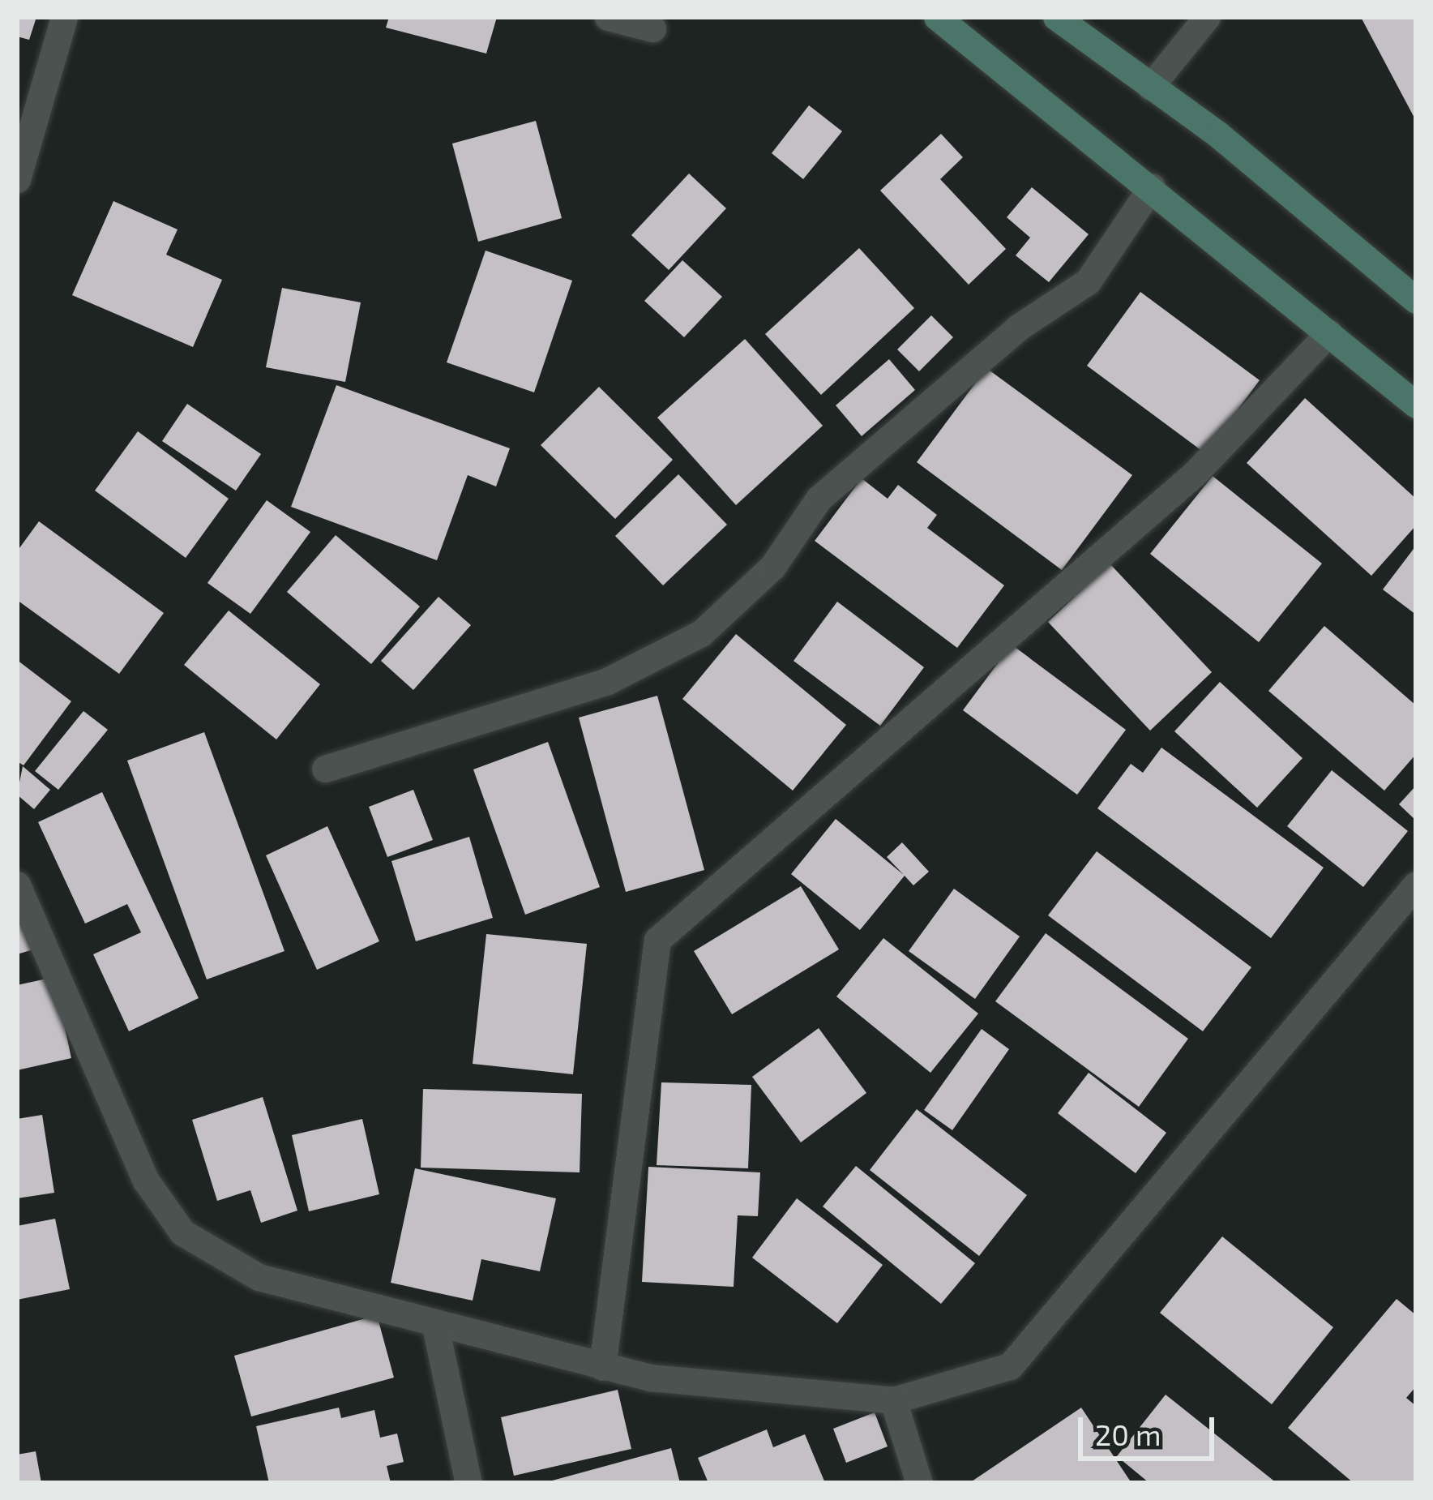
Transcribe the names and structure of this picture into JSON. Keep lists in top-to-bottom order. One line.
{"scale_bar":"20 m"}
